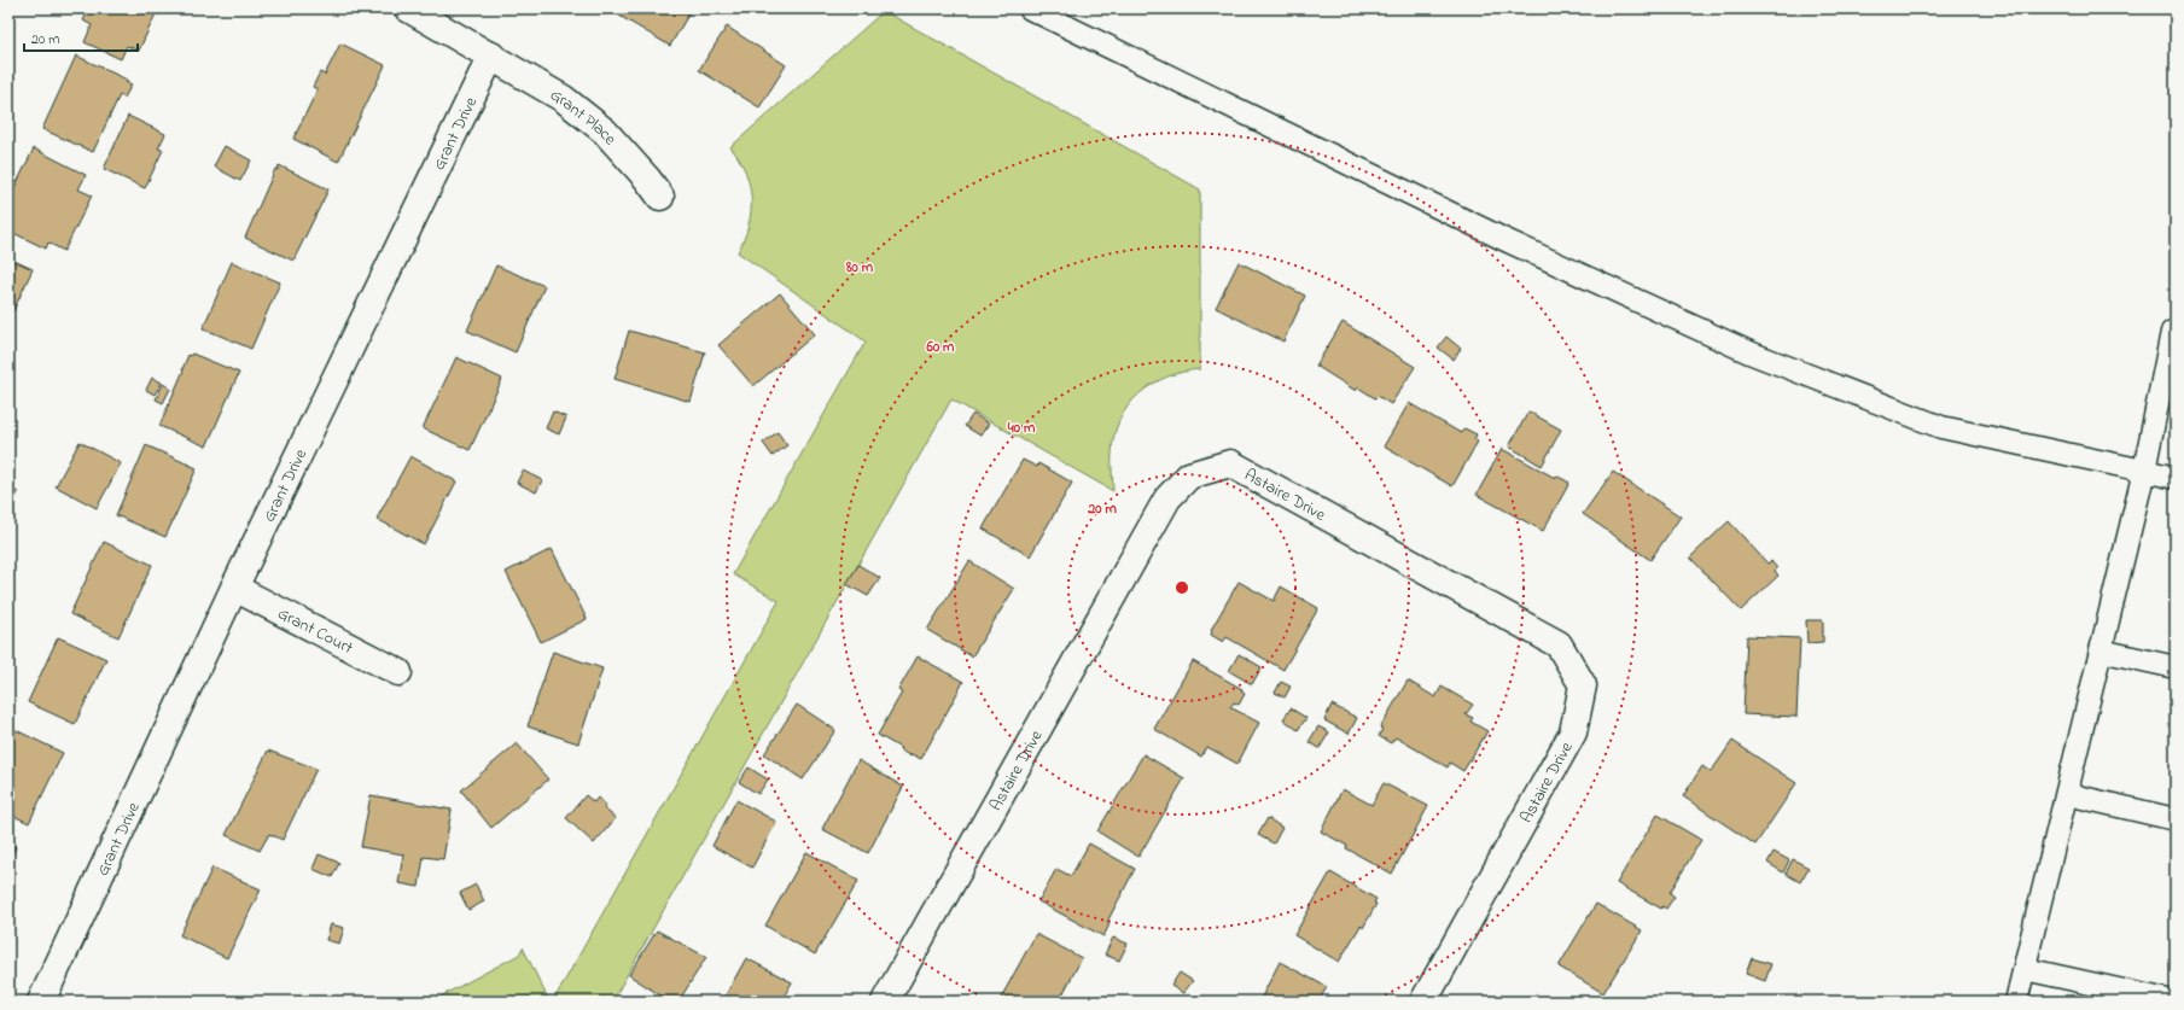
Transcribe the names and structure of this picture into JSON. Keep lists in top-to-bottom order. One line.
{"streets":{"street":["Grant Place","Grant Drive","Astaire Drive","Grant Court"]},"crossings":[["Grant Place","Grant Drive"],["Grant Drive","Grant Court"]],"scale_bar":"20 m","rings":["80 m","60 m","40 m","20 m"]}
